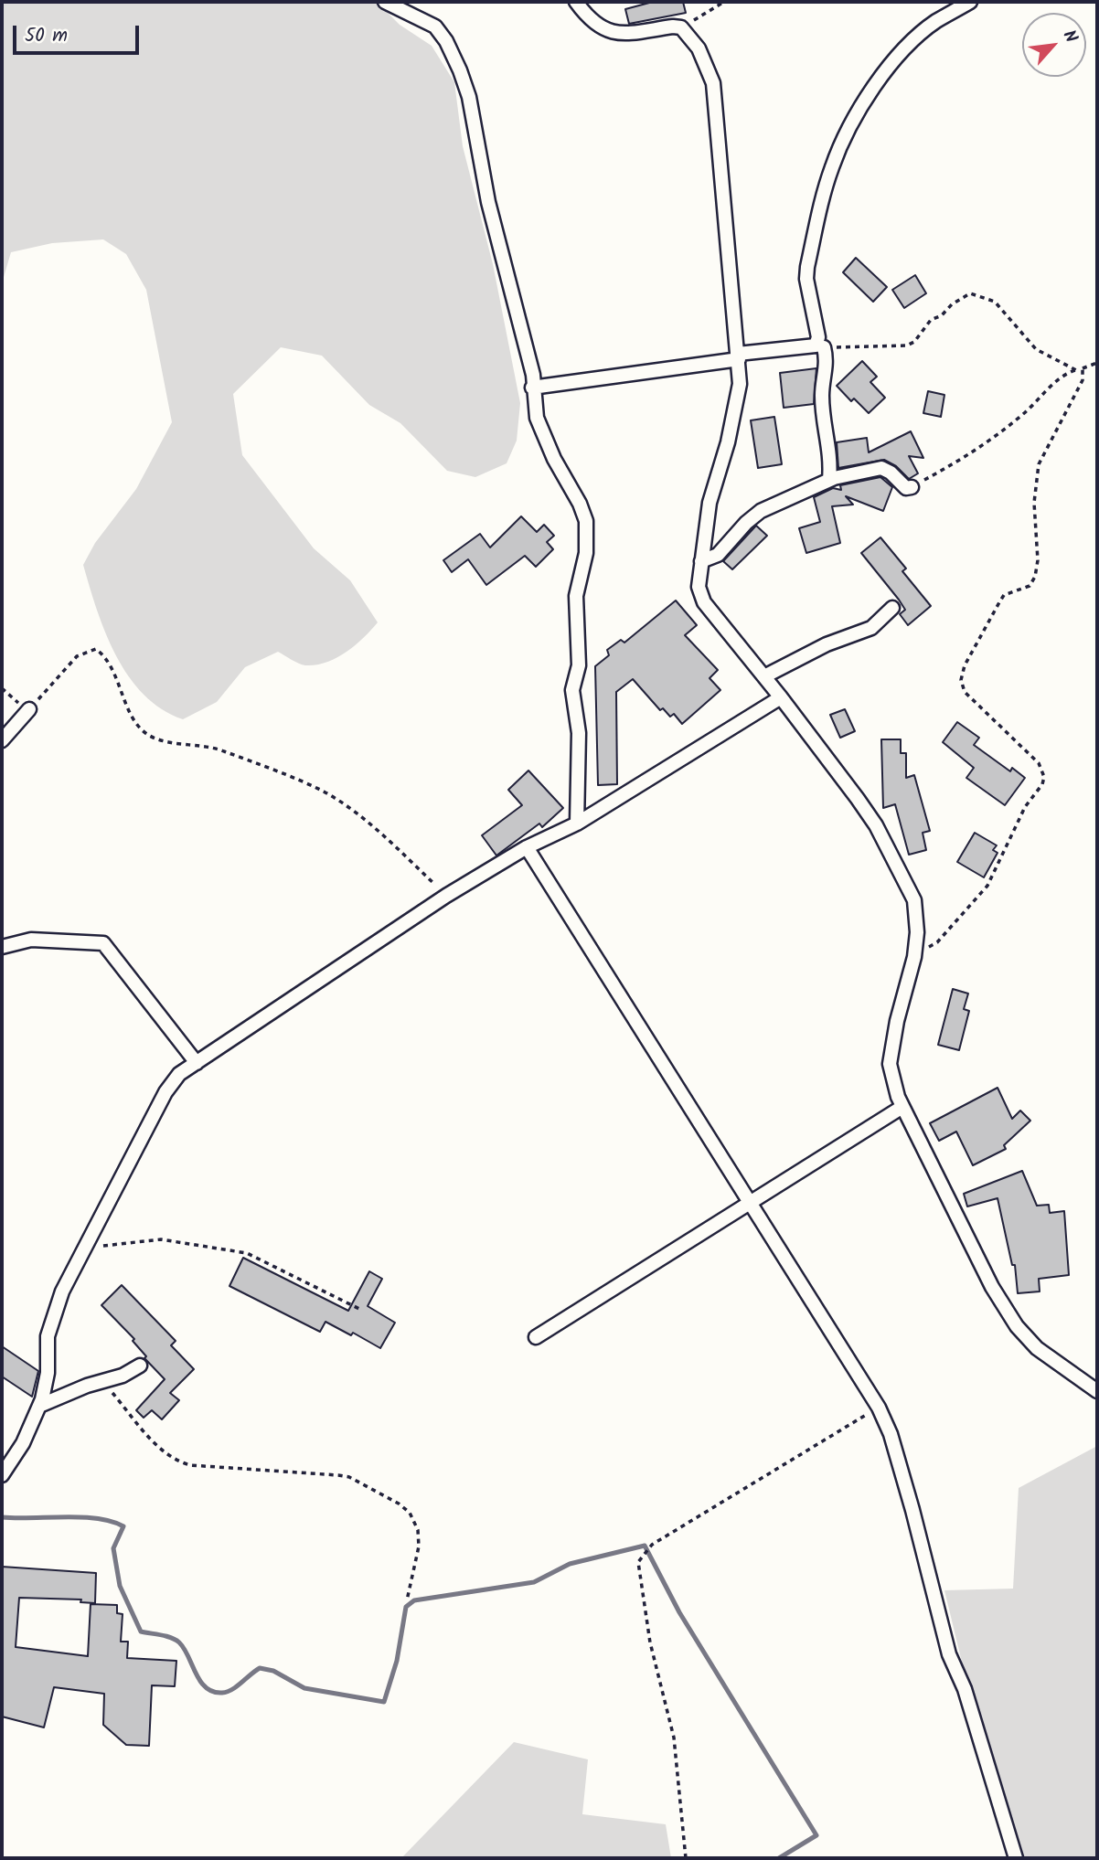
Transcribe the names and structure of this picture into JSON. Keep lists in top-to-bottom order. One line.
{"scale_bar":"50 m","north":"top right"}
